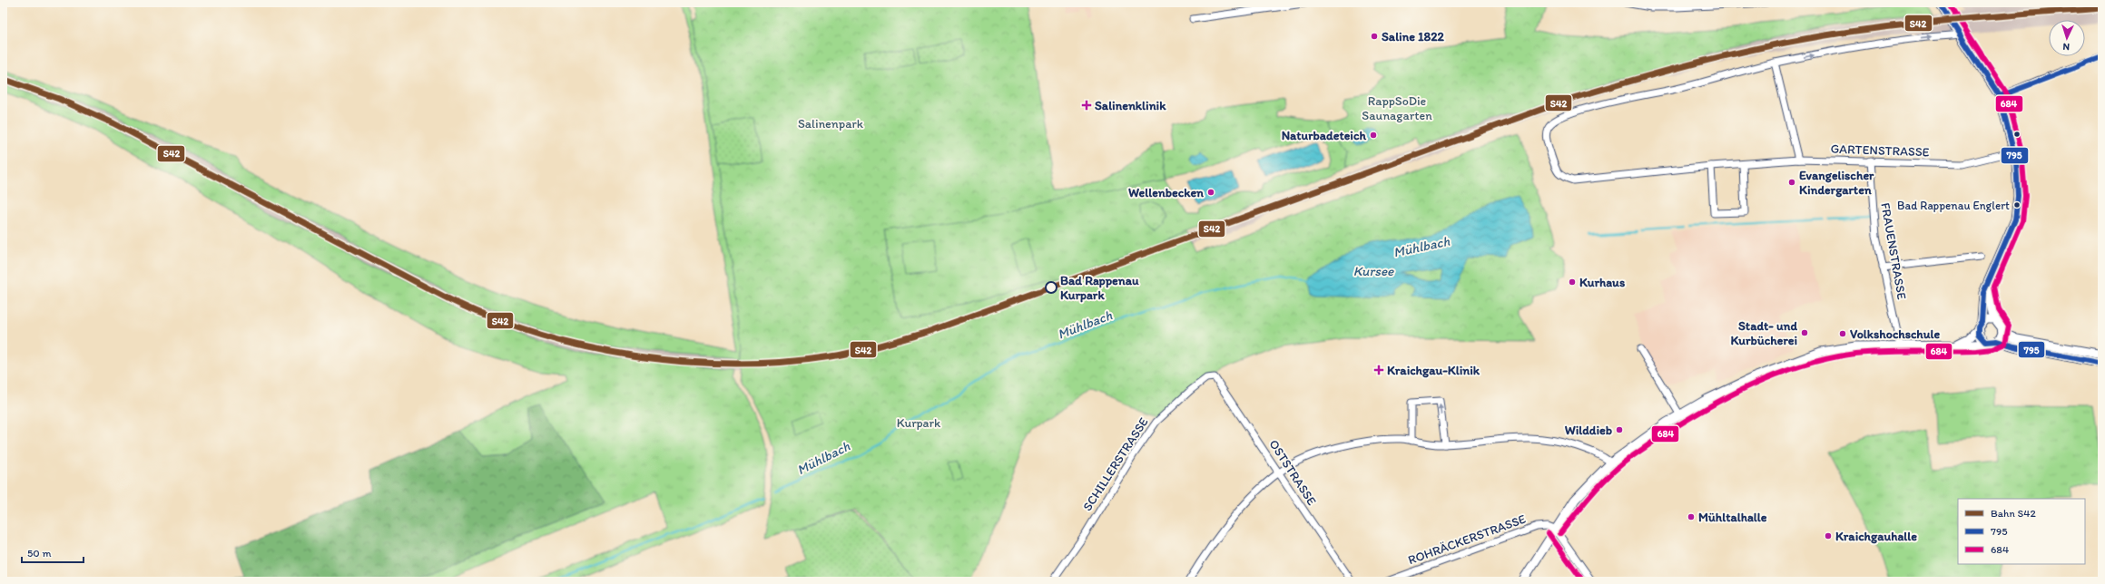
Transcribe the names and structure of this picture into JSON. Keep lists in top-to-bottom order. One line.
{"streets":{"street":["GARTENSTRASSE","FRAUENSTRASSE","SCHILLERSTRASSE","OSTSTRASSE","ROHRÄCKERSTRASSE"]},"crossings":[["GARTENSTRASSE","FRAUENSTRASSE"],["SCHILLERSTRASSE","OSTSTRASSE"]],"water":["Mühlbach","Kursee"],"parks":["RappSoDie Saunagarten","Salinenpark","Kurpark"],"places":{"other":["Saline 1822","Naturbadeteich","Evangelischer Kindergarten","Wellenbecken","Bad Rappenau Englert","Kurhaus","Bad Rappenau Kurpark","Stadt- und Kurbücherei","Volkshochschule","Wilddieb","Mühltalhalle","Kraichgauhalle"],"health":["Salinenklinik","Kraichgau-Klinik"]},"lines":["transit line 795","transit line 684","rail line S42"],"legend":["Bahn S42","795","684"],"scale_bar":"50 m","north":"bottom"}
